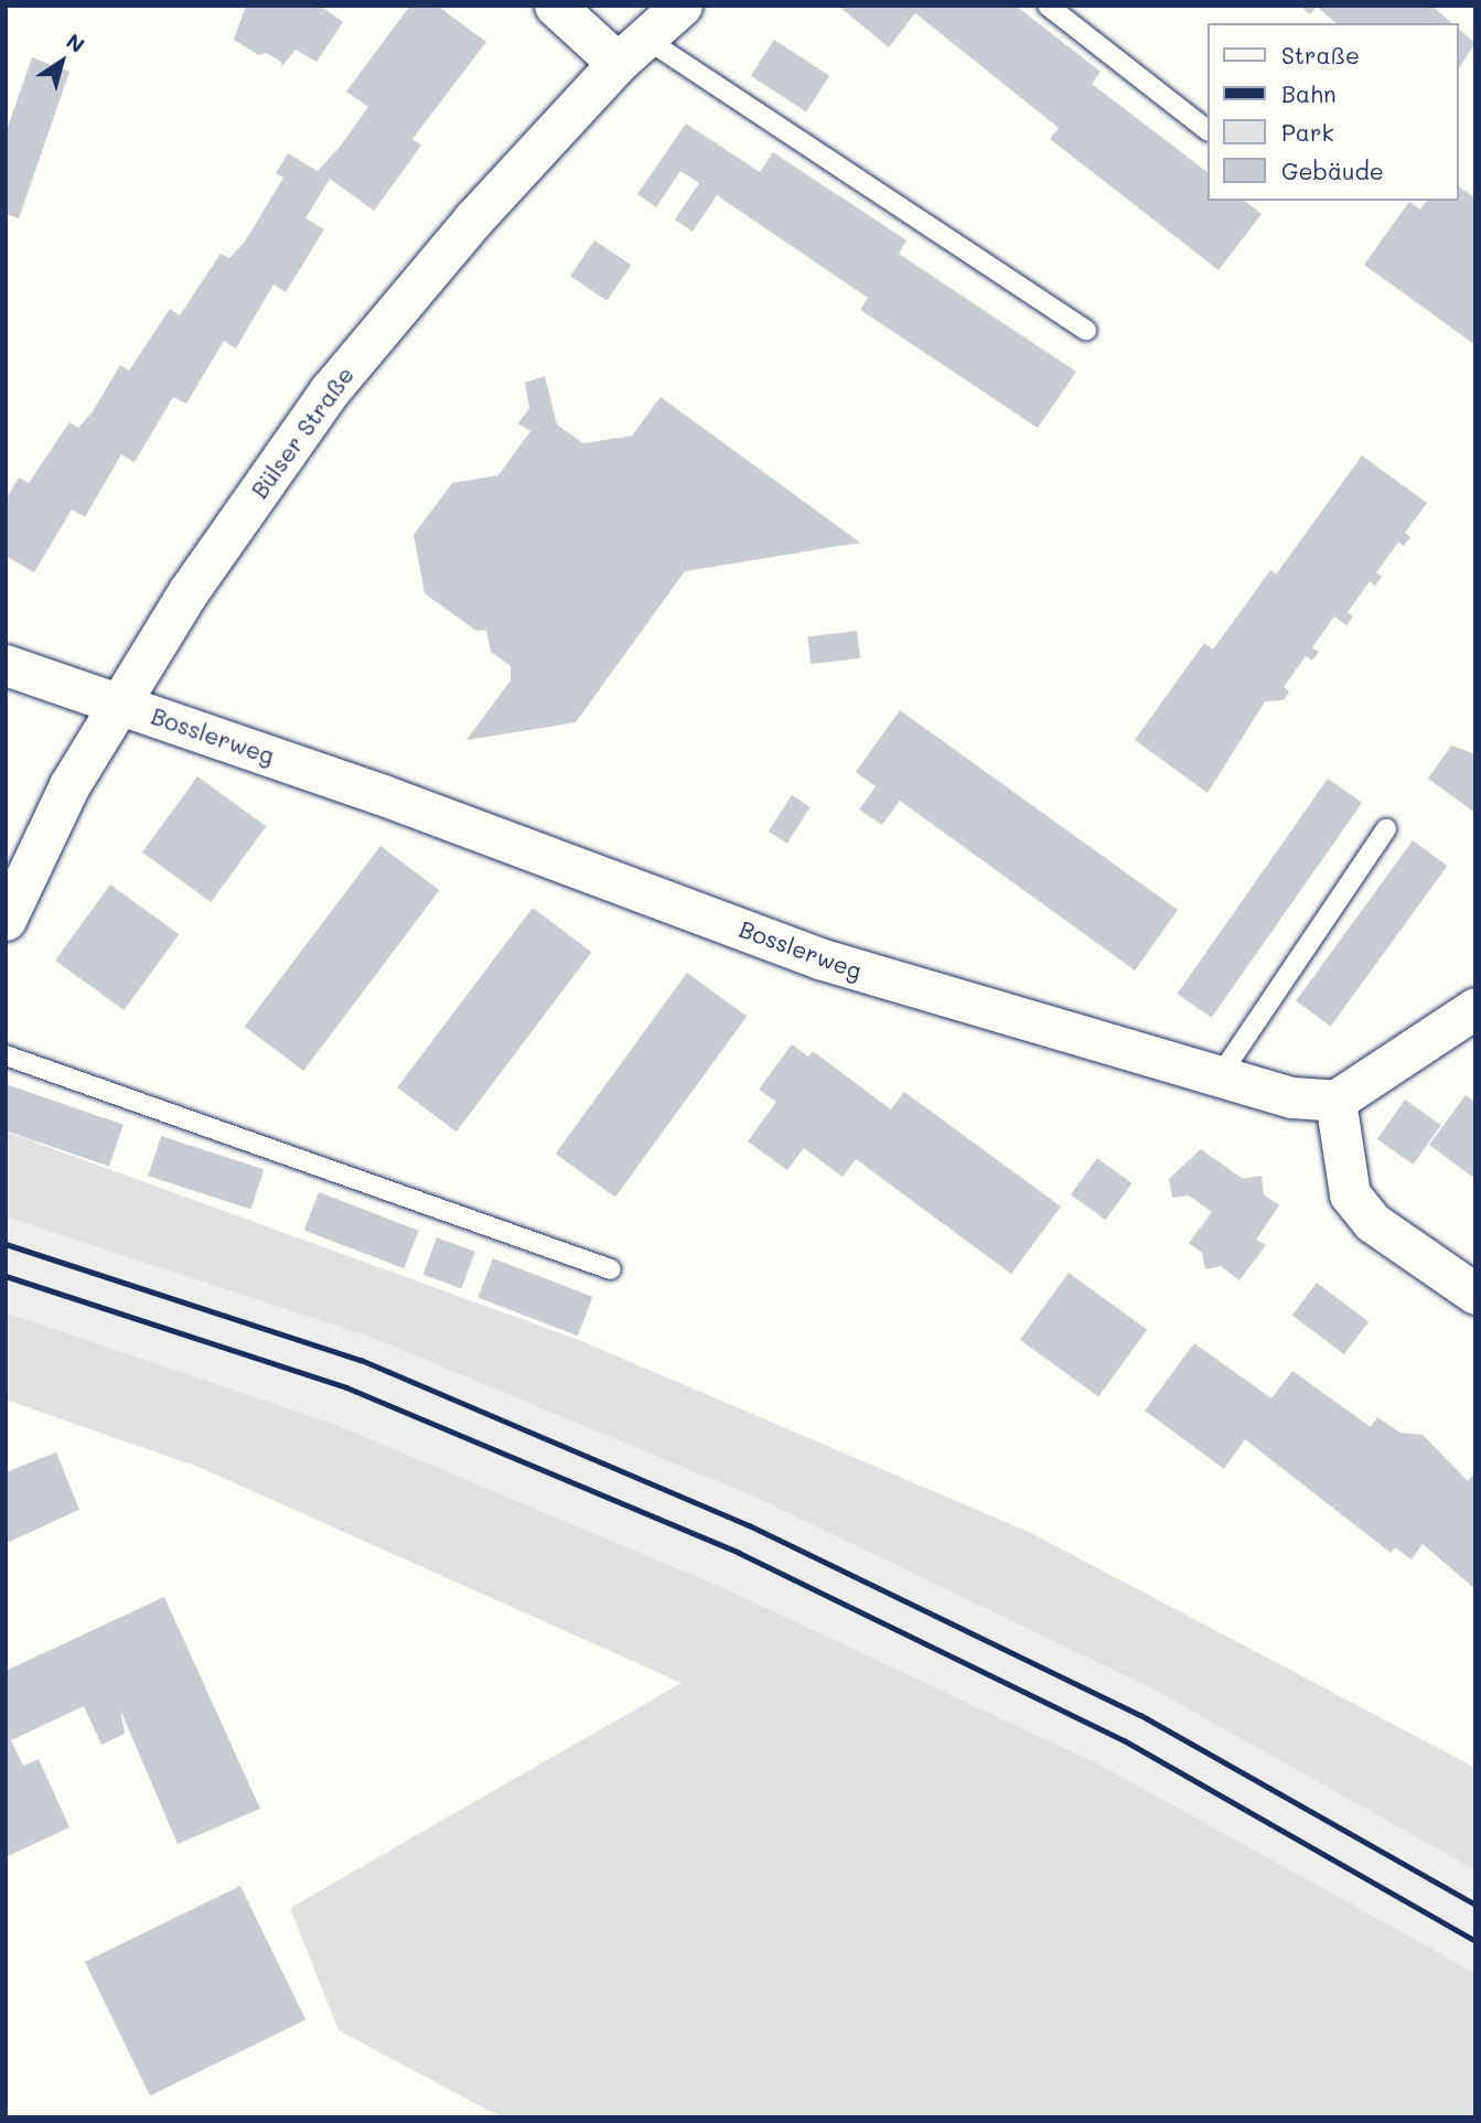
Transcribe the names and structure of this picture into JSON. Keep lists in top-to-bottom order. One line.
{"streets":{"street":["Bülser Straße","Bosslerweg"]},"crossings":[["Bülser Straße","Bosslerweg"]],"legend":["Straße","Bahn","Park","Gebäude"],"north":"top right"}
